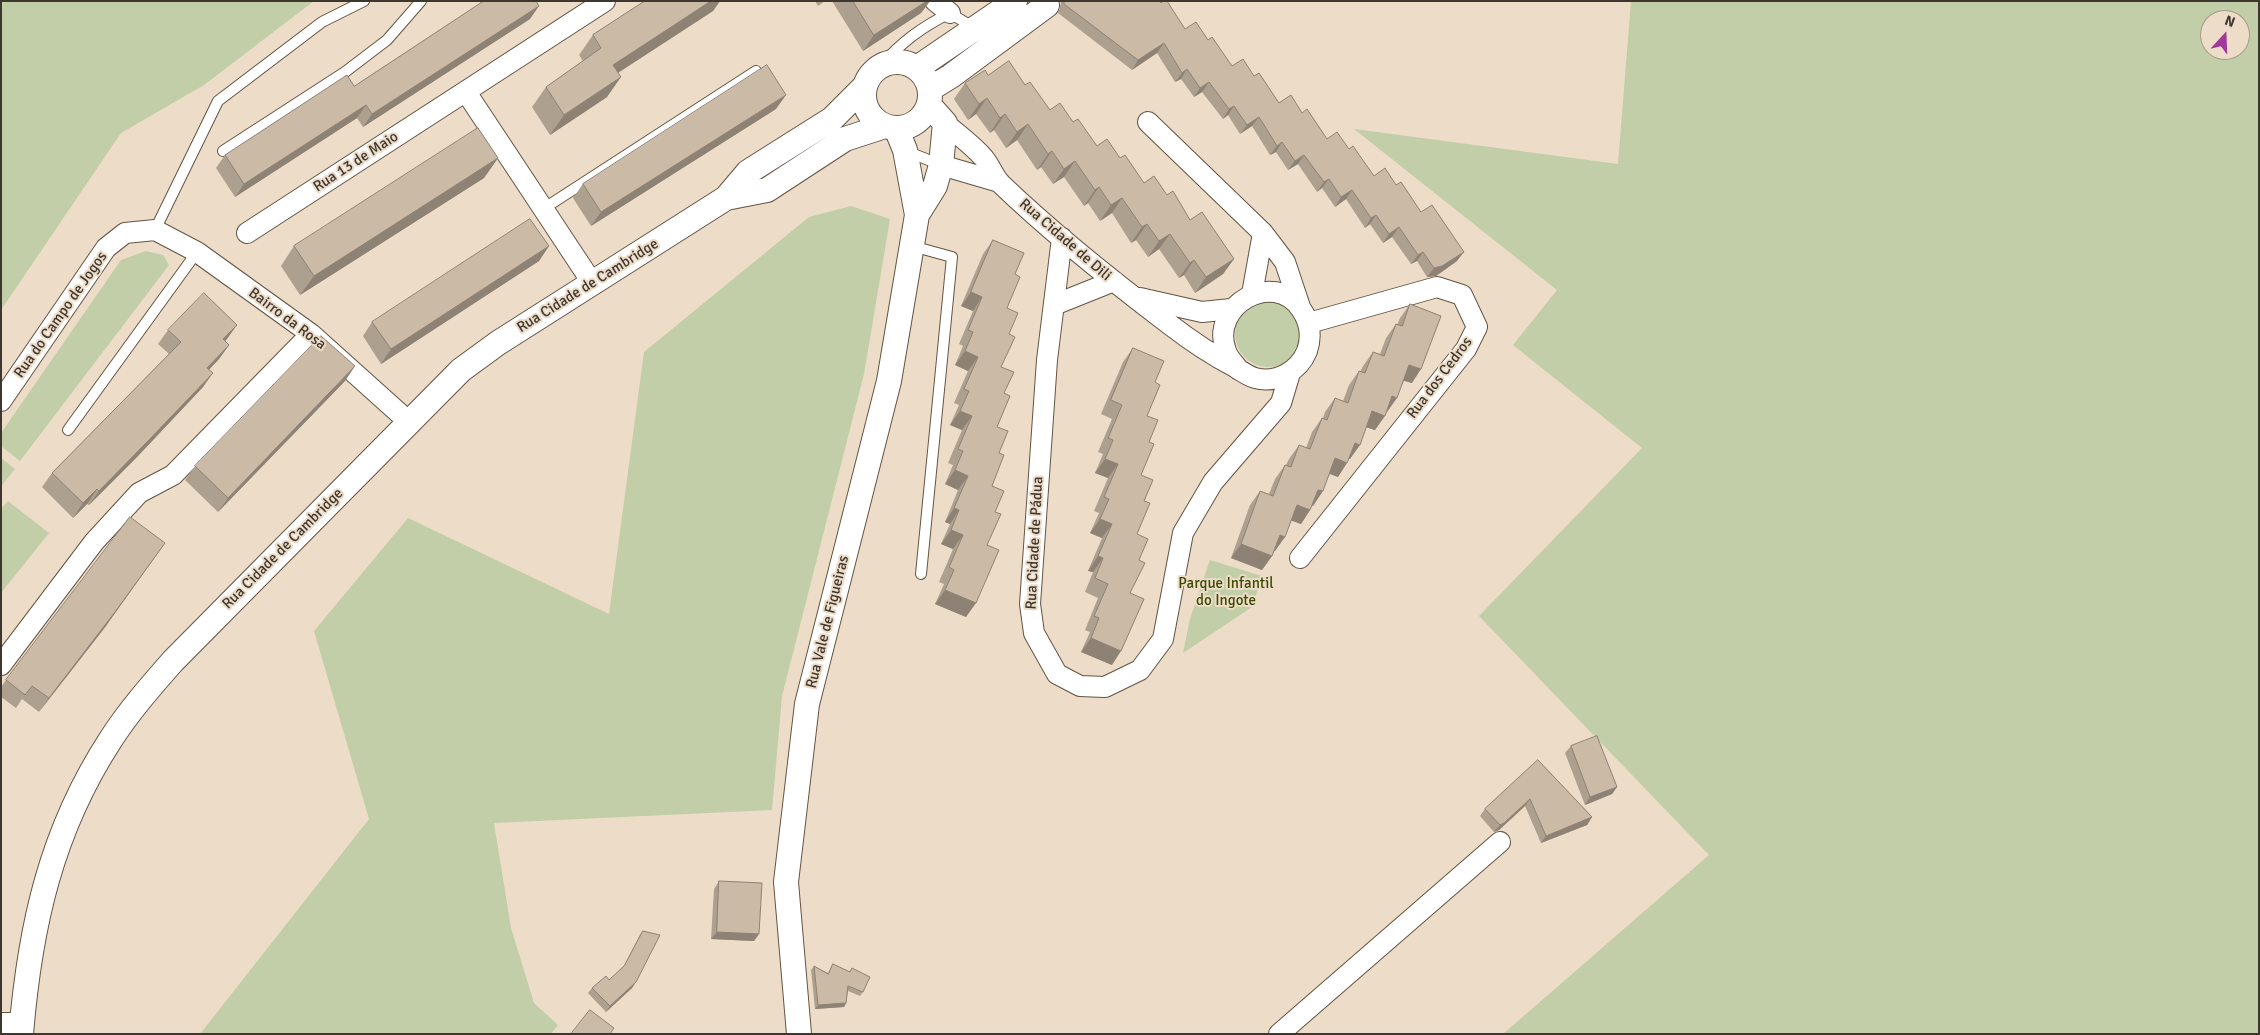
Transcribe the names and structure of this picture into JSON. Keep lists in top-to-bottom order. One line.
{"streets":{"street":["Rua 13 de Maio","Rua Cidade de Dili","Rua Cidade de Cambridge","Rua do Campo de Jogos","Bairro da Rosa","Rua dos Cedros","Rua Cidade de Pádua","Rua Vale de Figueiras"]},"crossings":[["Rua Cidade de Dili","Rua dos Cedros"],["Rua Cidade de Dili","Rua Cidade de Pádua"],["Rua Cidade de Dili","Rua Vale de Figueiras"],["Rua Cidade de Cambridge","Bairro da Rosa"],["Rua Cidade de Cambridge","Rua Vale de Figueiras"],["Rua do Campo de Jogos","Bairro da Rosa"],["Rua dos Cedros","Rua Cidade de Pádua"]],"parks":["Parque Infantil do Ingote"],"north":"top"}
